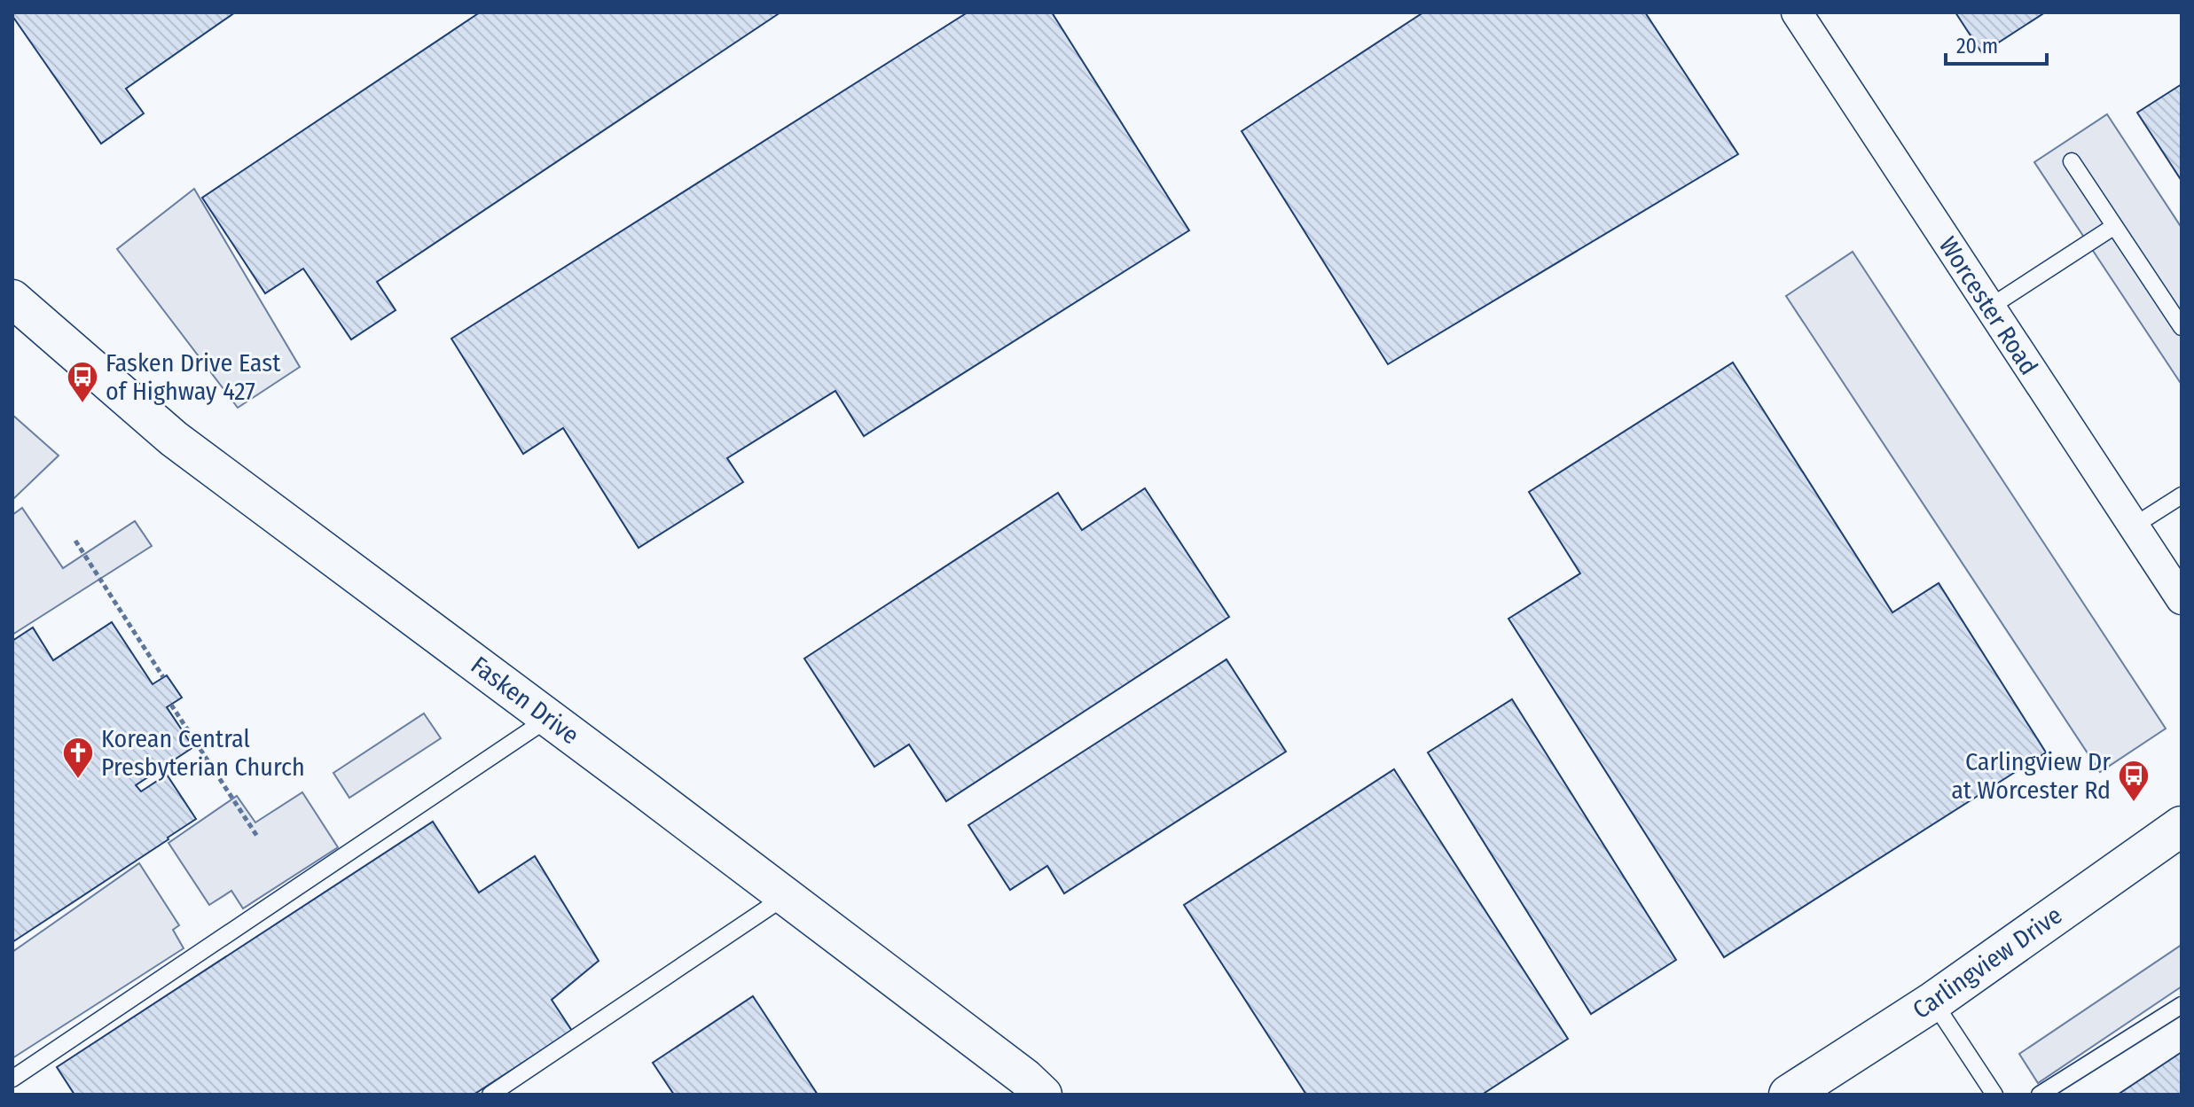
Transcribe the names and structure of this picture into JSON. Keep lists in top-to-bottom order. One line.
{"streets":{"main road":["Carlingview Drive"],"street":["Worcester Road","Fasken Drive"]},"places":{"bus stop":["Fasken Drive East of Highway 427","Carlingview Dr at Worcester Rd"],"church":["Korean Central Presbyterian Church"]},"scale_bar":"20 m"}
